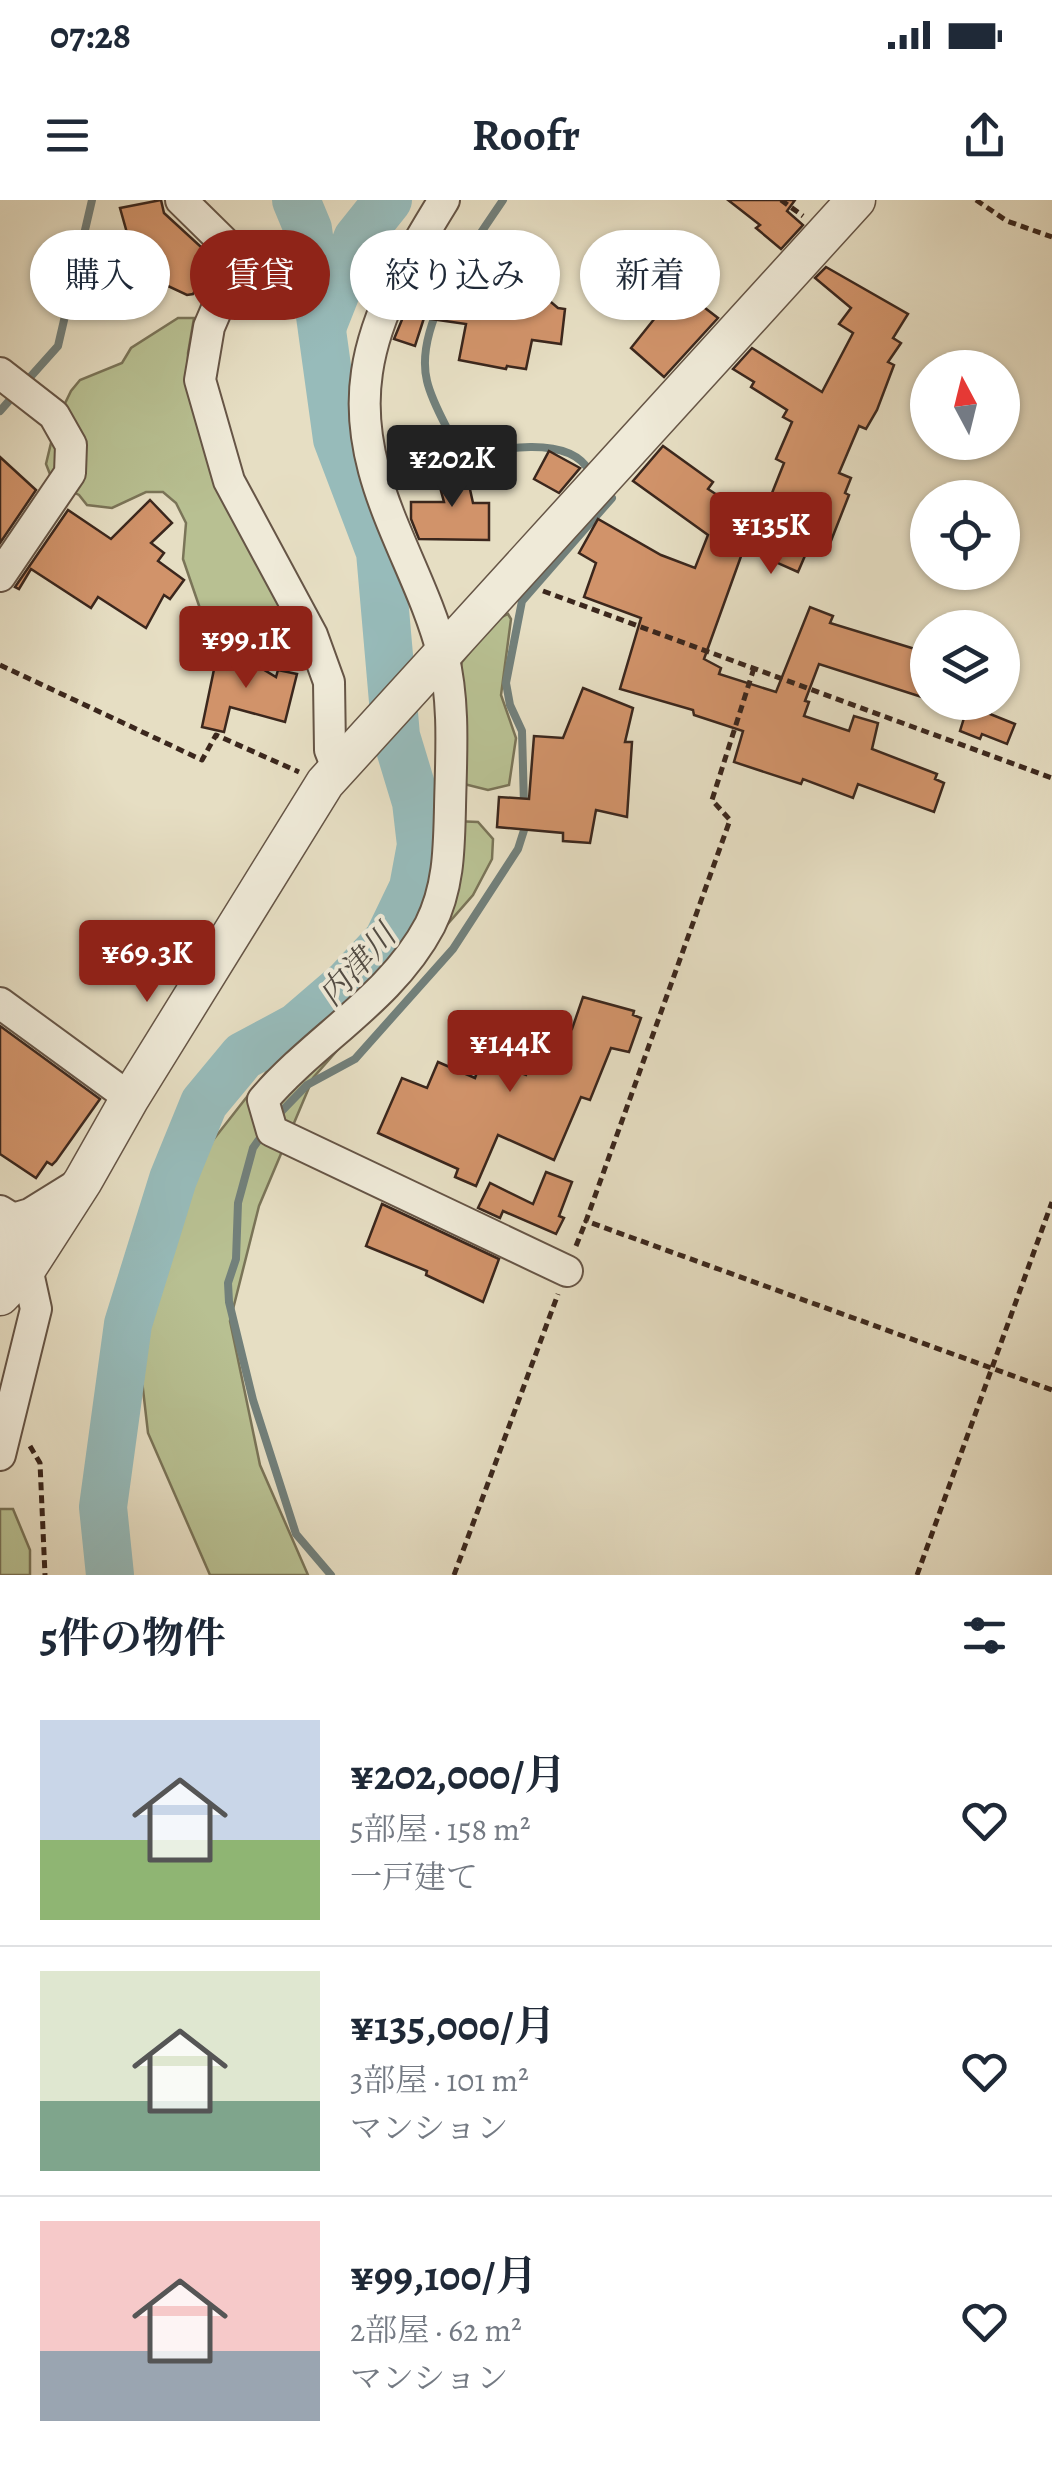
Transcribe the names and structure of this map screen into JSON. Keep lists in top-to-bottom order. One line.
{"water":["内津川"],"north":"top","page":{"status":"07:28","header":"Roofr","chip":["購入","賃貸","絞り込み","新着"],"price":["¥202K","¥135K","¥99.1K","¥69.3K","¥144K"],"heading":"5件の物件","list":[{"name":"¥202,000/月","note":"5部屋 · 158 m² · 一戸建て"},{"name":"¥135,000/月","note":"3部屋 · 101 m² · マンション"},{"name":"¥99,100/月","note":"2部屋 · 62 m² · マンション"}]}}
